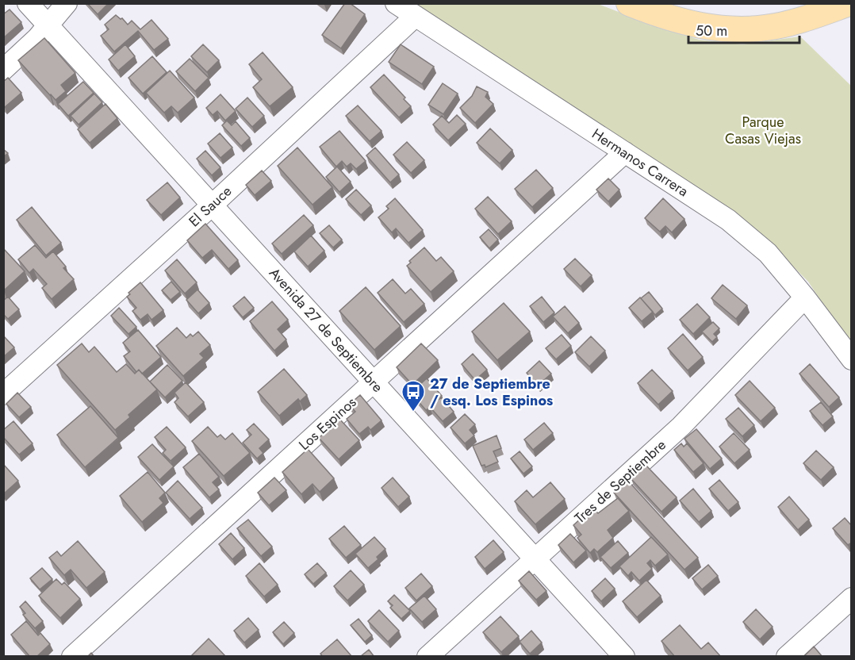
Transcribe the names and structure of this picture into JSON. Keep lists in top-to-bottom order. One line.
{"streets":{"street":["Hermanos Carrera","El Sauce","Avenida 27 de Septiembre","Los Espinos","Tres de Septiembre"]},"crossings":[["Hermanos Carrera","El Sauce"],["Hermanos Carrera","Los Espinos"],["Hermanos Carrera","Tres de Septiembre"],["El Sauce","Avenida 27 de Septiembre"],["Avenida 27 de Septiembre","Los Espinos"],["Avenida 27 de Septiembre","Tres de Septiembre"]],"parks":["Parque Casas Viejas"],"places":{"bus stop":["27 de Septiembre / esq. Los Espinos"]},"scale_bar":"50 m"}
